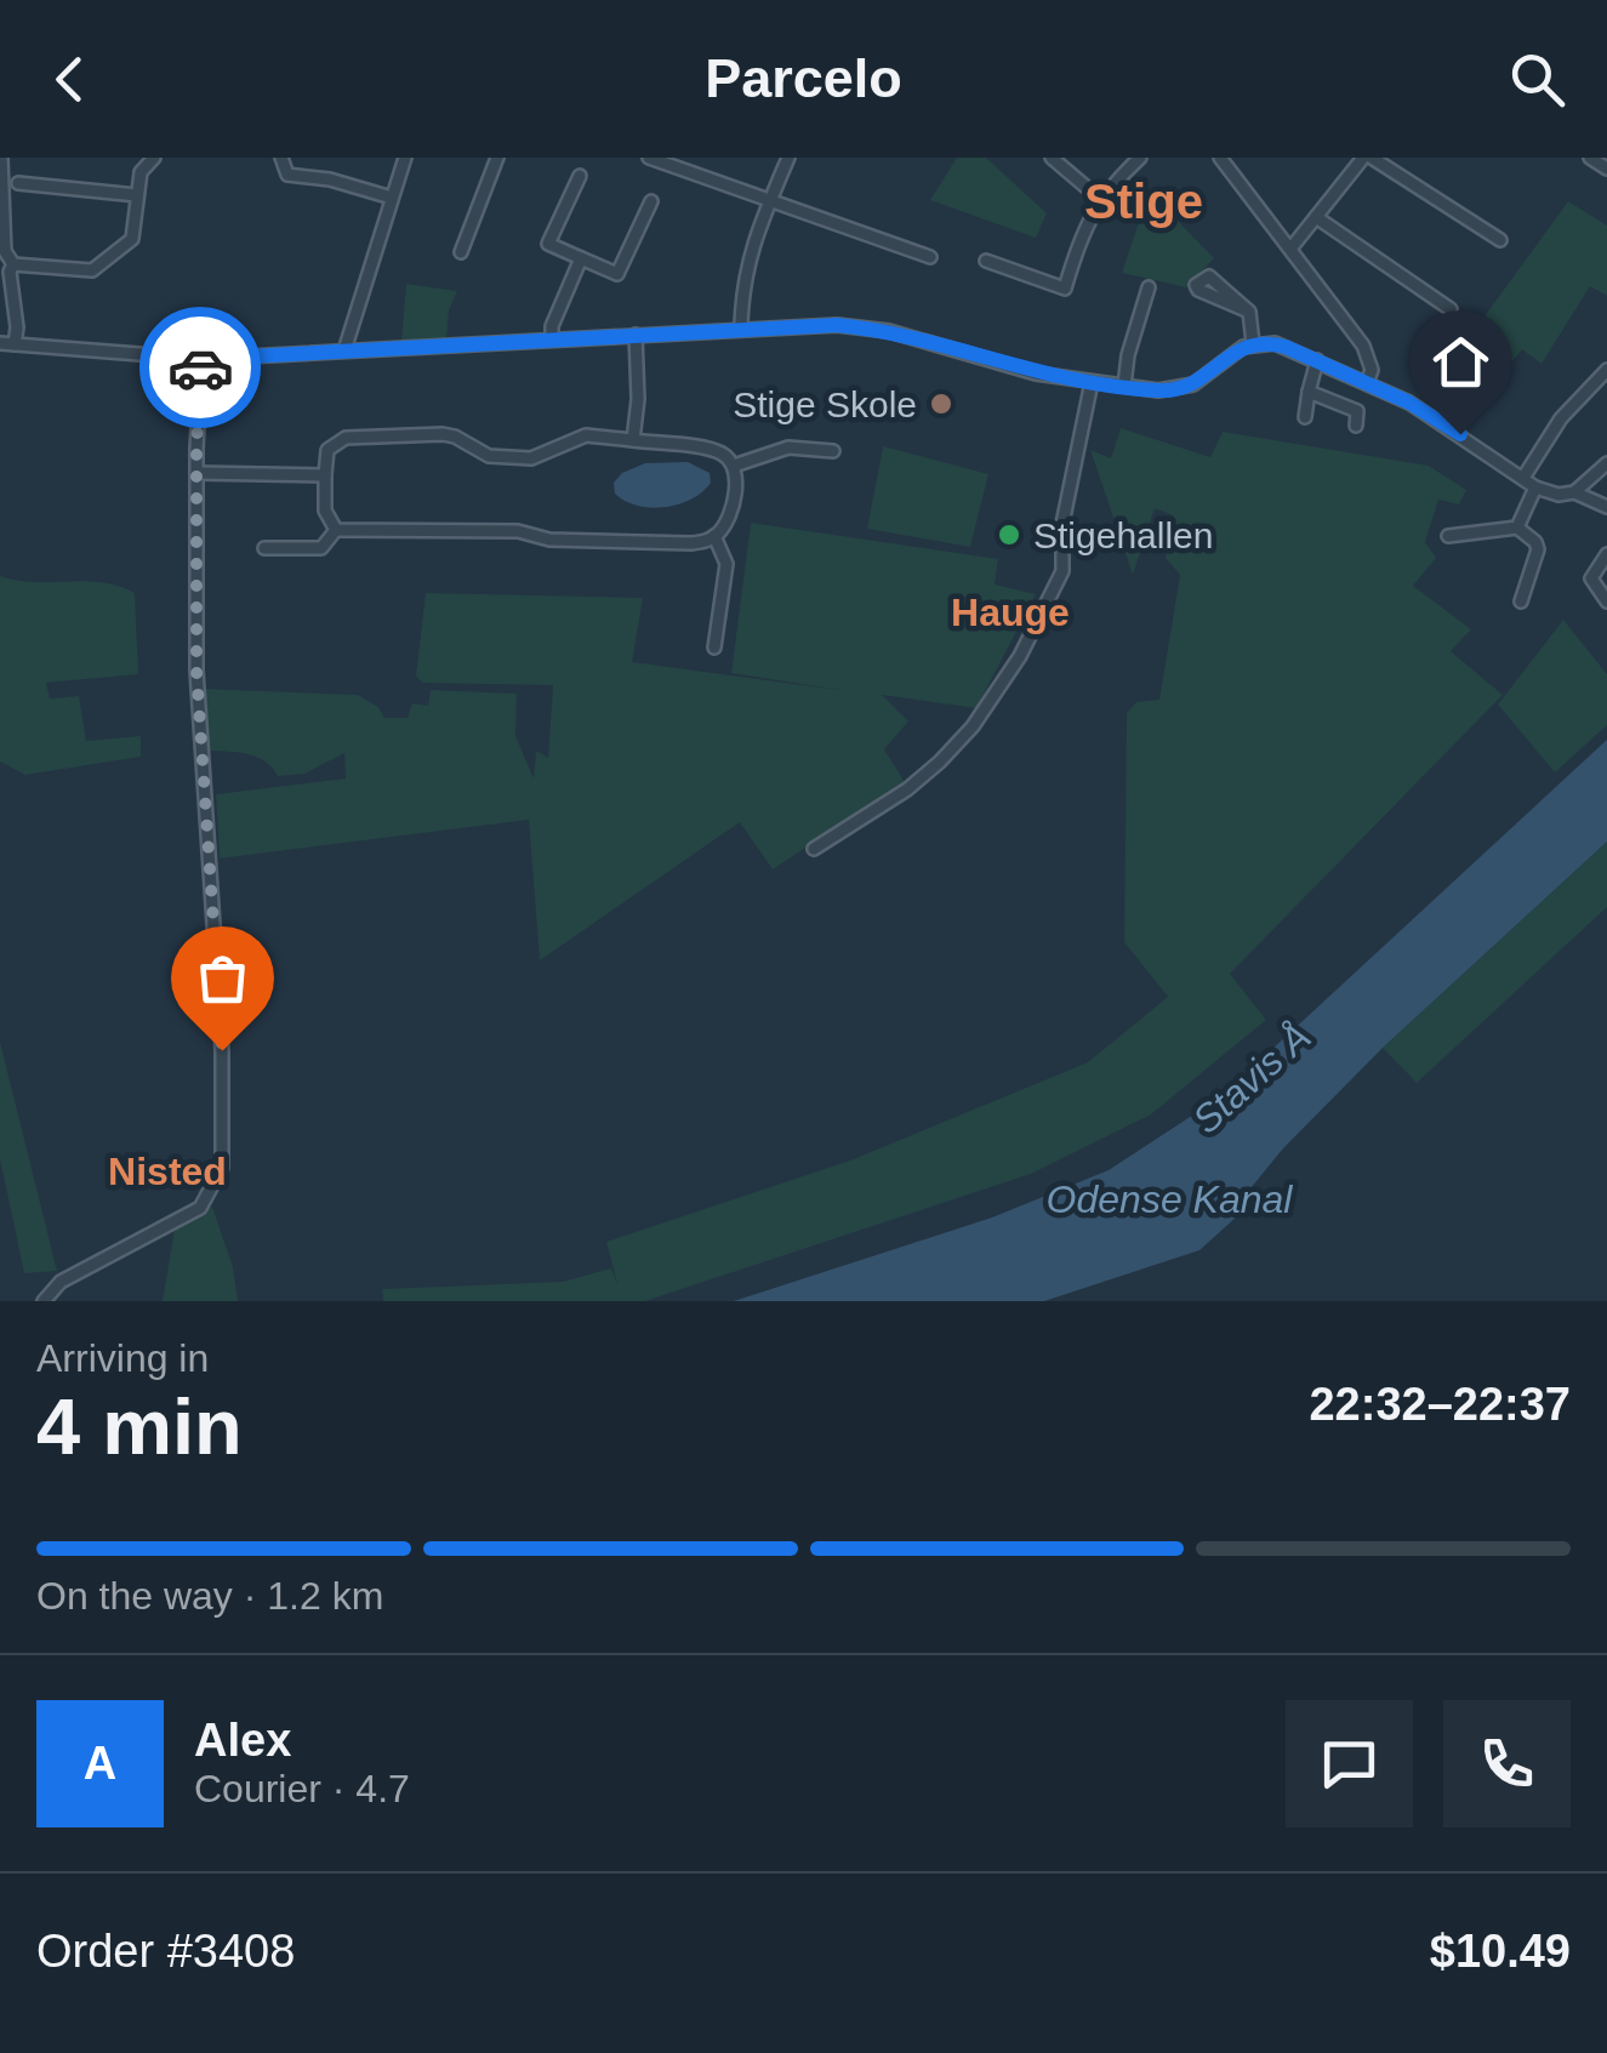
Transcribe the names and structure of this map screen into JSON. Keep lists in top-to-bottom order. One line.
{"districts":["Stige","Hauge","Nisted"],"water":["Stavis Å","Odense Kanal"],"places":["Stige Skole","Stigehallen"],"page":{"header":"Parcelo","heading":["4 min","Arriving in","22:32–22:37"],"panel":["Alex","Courier · 4.7","Order #3408","$10.49"],"bar":"On the way · 1.2 km","round":"A"}}
